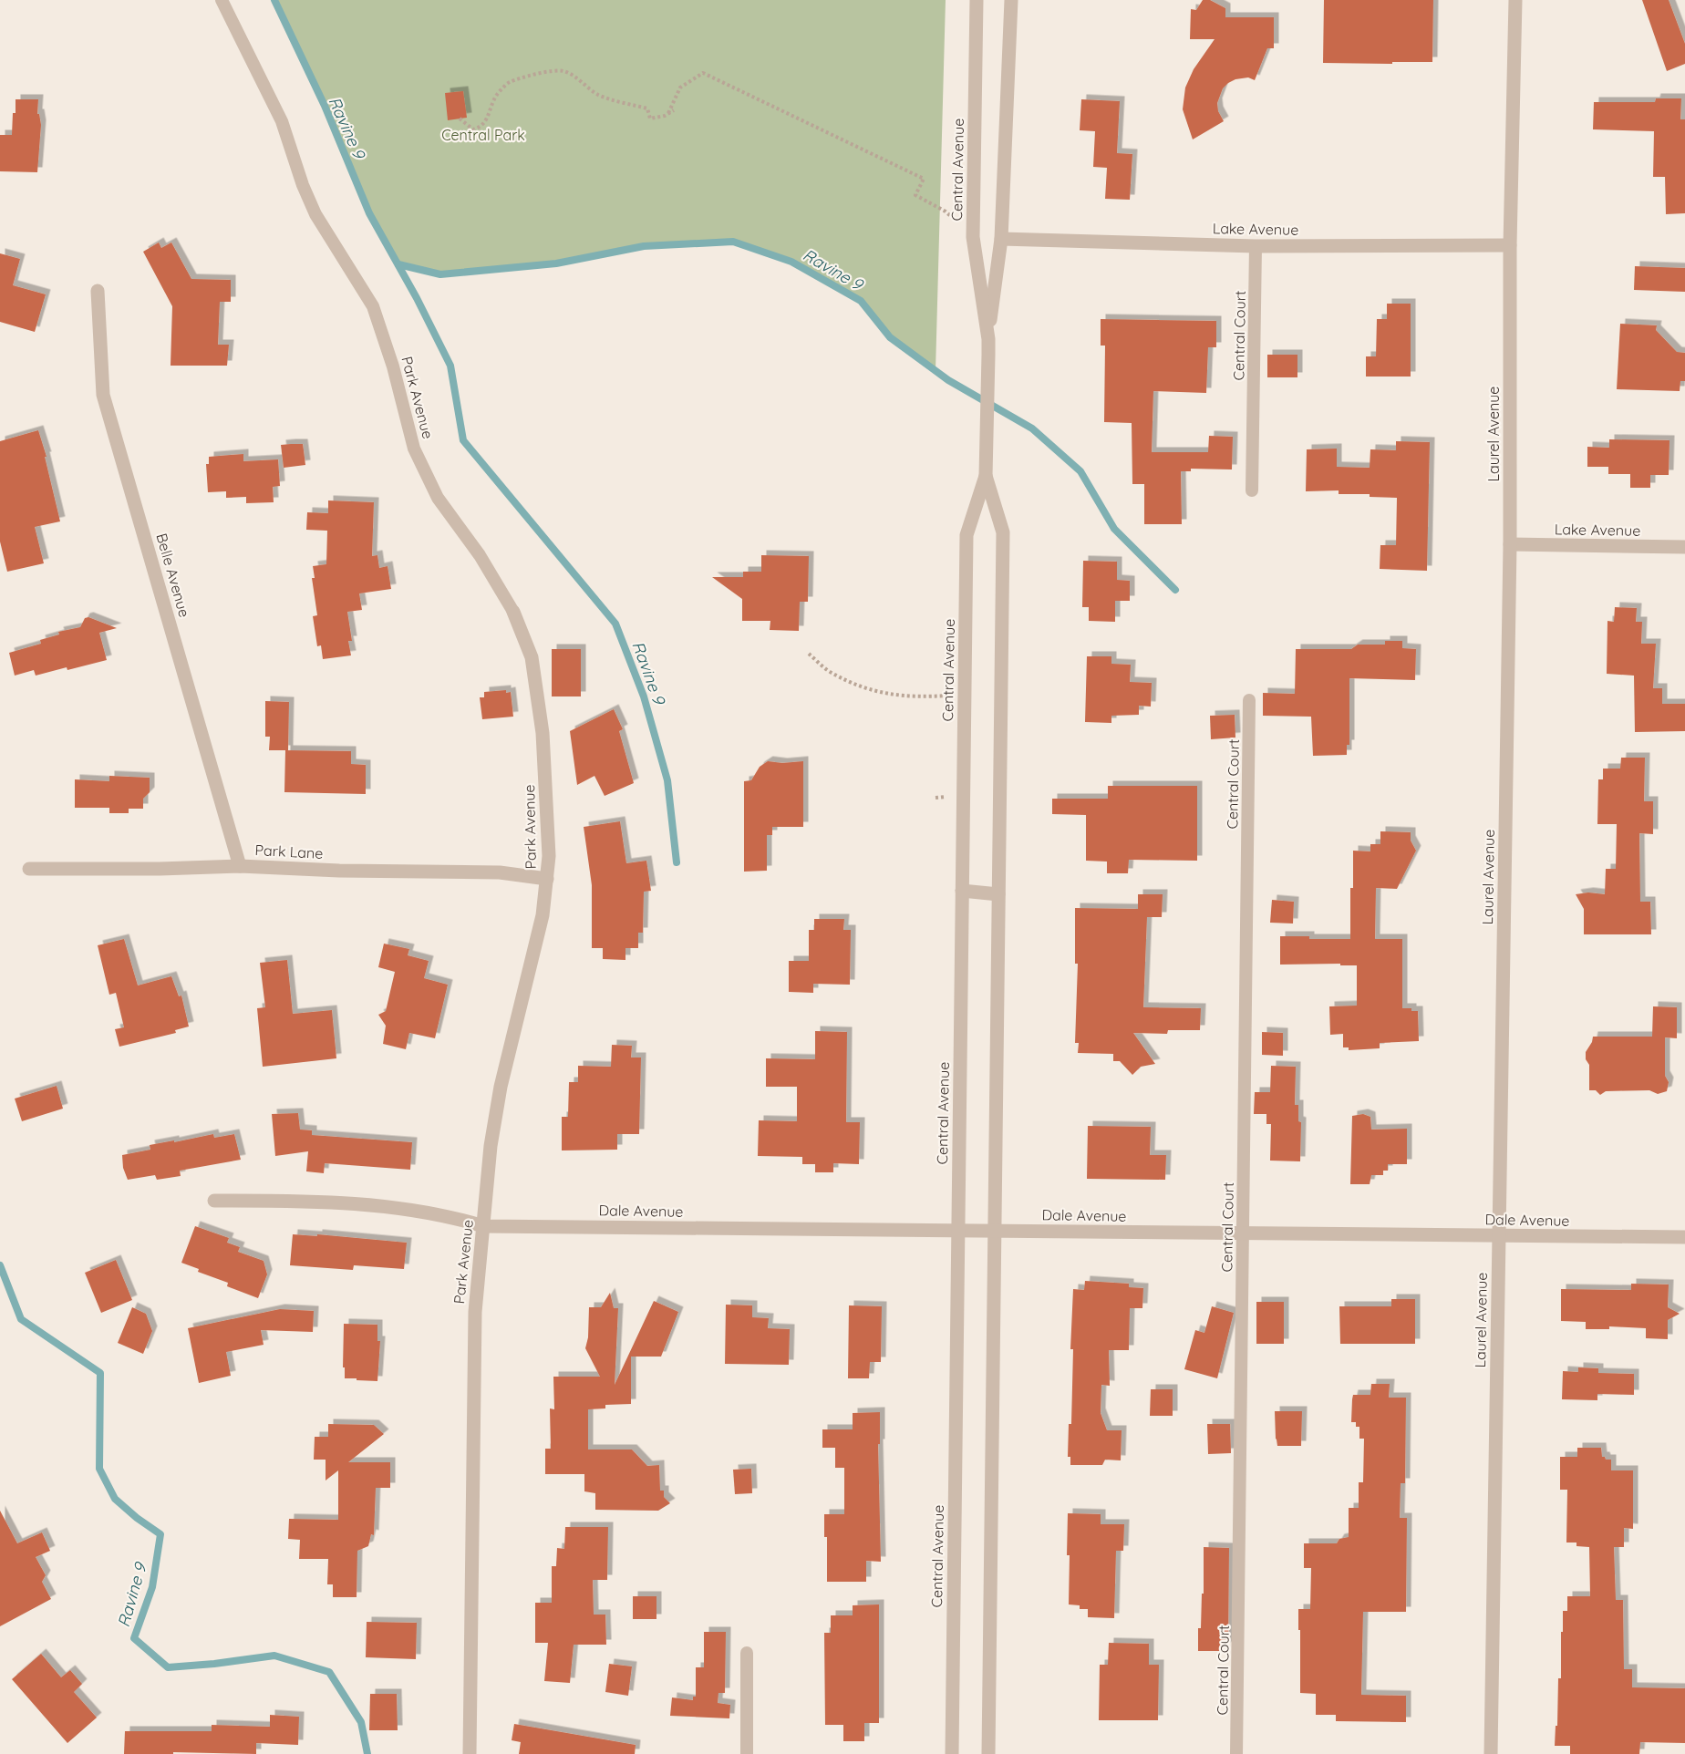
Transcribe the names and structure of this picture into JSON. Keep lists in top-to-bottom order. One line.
{"streets":{"street":["Central Avenue","Lake Avenue","Park Avenue","Laurel Avenue","Belle Avenue","Park Lane","Dale Avenue"],"lane":["Central Court"]},"crossings":[["Central Avenue","Lake Avenue"],["Central Avenue","Dale Avenue"],["Lake Avenue","Central Court"],["Lake Avenue","Laurel Avenue"],["Central Court","Dale Avenue"],["Park Avenue","Park Lane"],["Park Avenue","Dale Avenue"],["Laurel Avenue","Dale Avenue"],["Belle Avenue","Park Lane"]],"water":["Ravine 9"],"parks":["Central Park"]}
